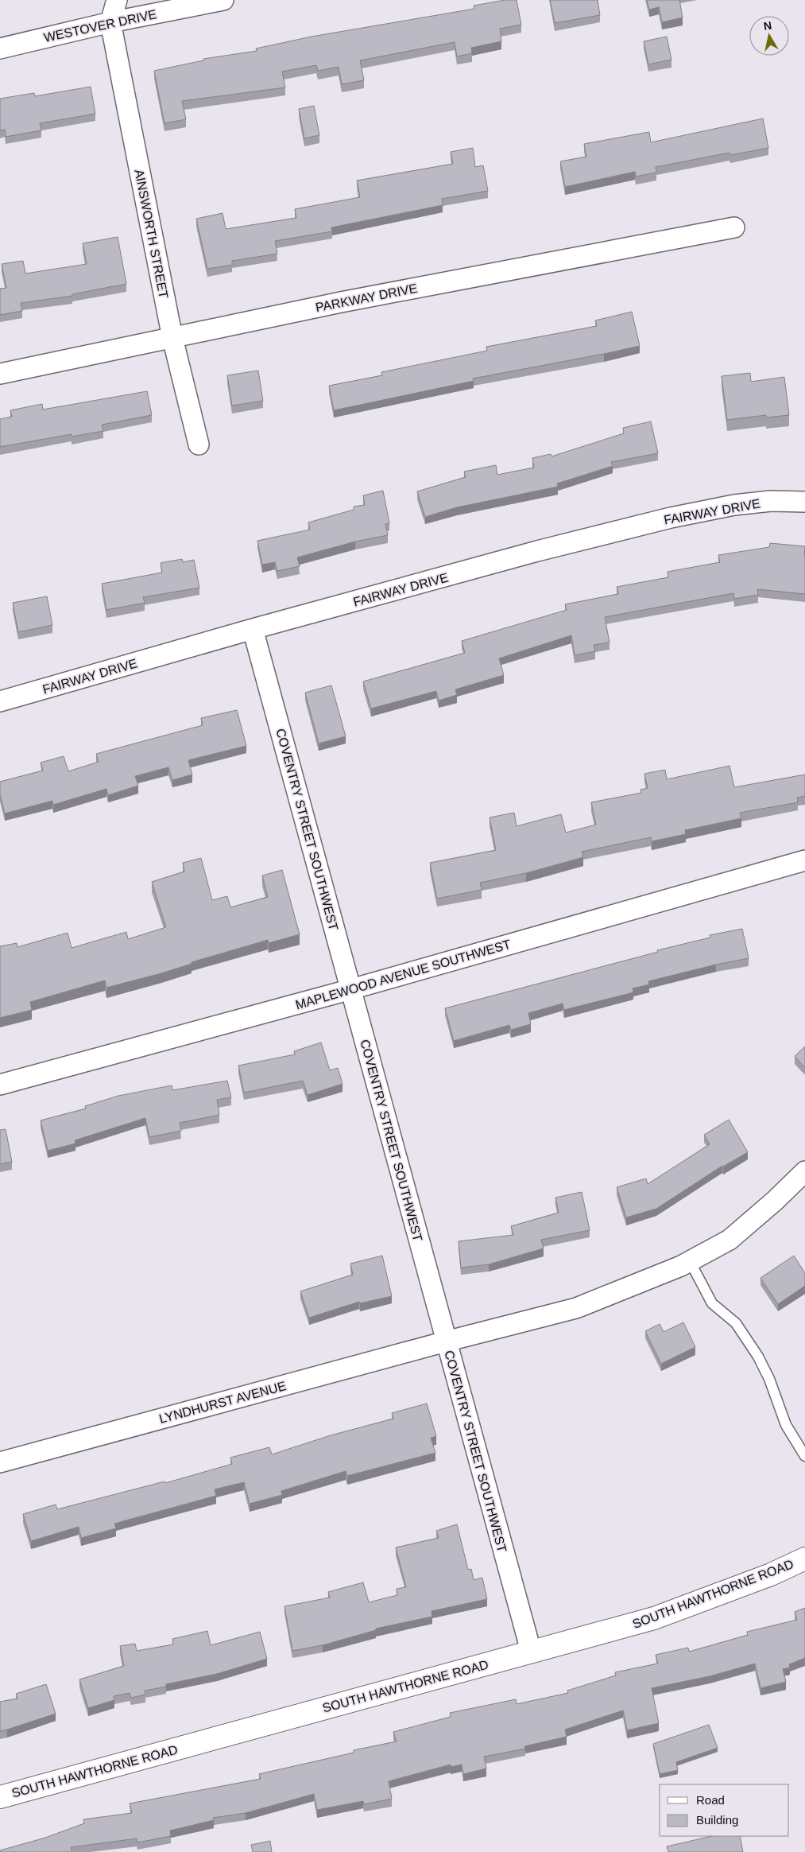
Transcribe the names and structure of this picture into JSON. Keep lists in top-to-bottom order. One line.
{"streets":{"main road":["SOUTH HAWTHORNE ROAD"],"street":["WESTOVER DRIVE","AINSWORTH STREET","PARKWAY DRIVE","FAIRWAY DRIVE","COVENTRY STREET SOUTHWEST","MAPLEWOOD AVENUE SOUTHWEST","LYNDHURST AVENUE"]},"crossings":[["WESTOVER DRIVE","AINSWORTH STREET"],["AINSWORTH STREET","PARKWAY DRIVE"],["FAIRWAY DRIVE","COVENTRY STREET SOUTHWEST"],["COVENTRY STREET SOUTHWEST","MAPLEWOOD AVENUE SOUTHWEST"],["COVENTRY STREET SOUTHWEST","LYNDHURST AVENUE"],["COVENTRY STREET SOUTHWEST","SOUTH HAWTHORNE ROAD"]],"legend":["Road","Building"],"north":"top"}
